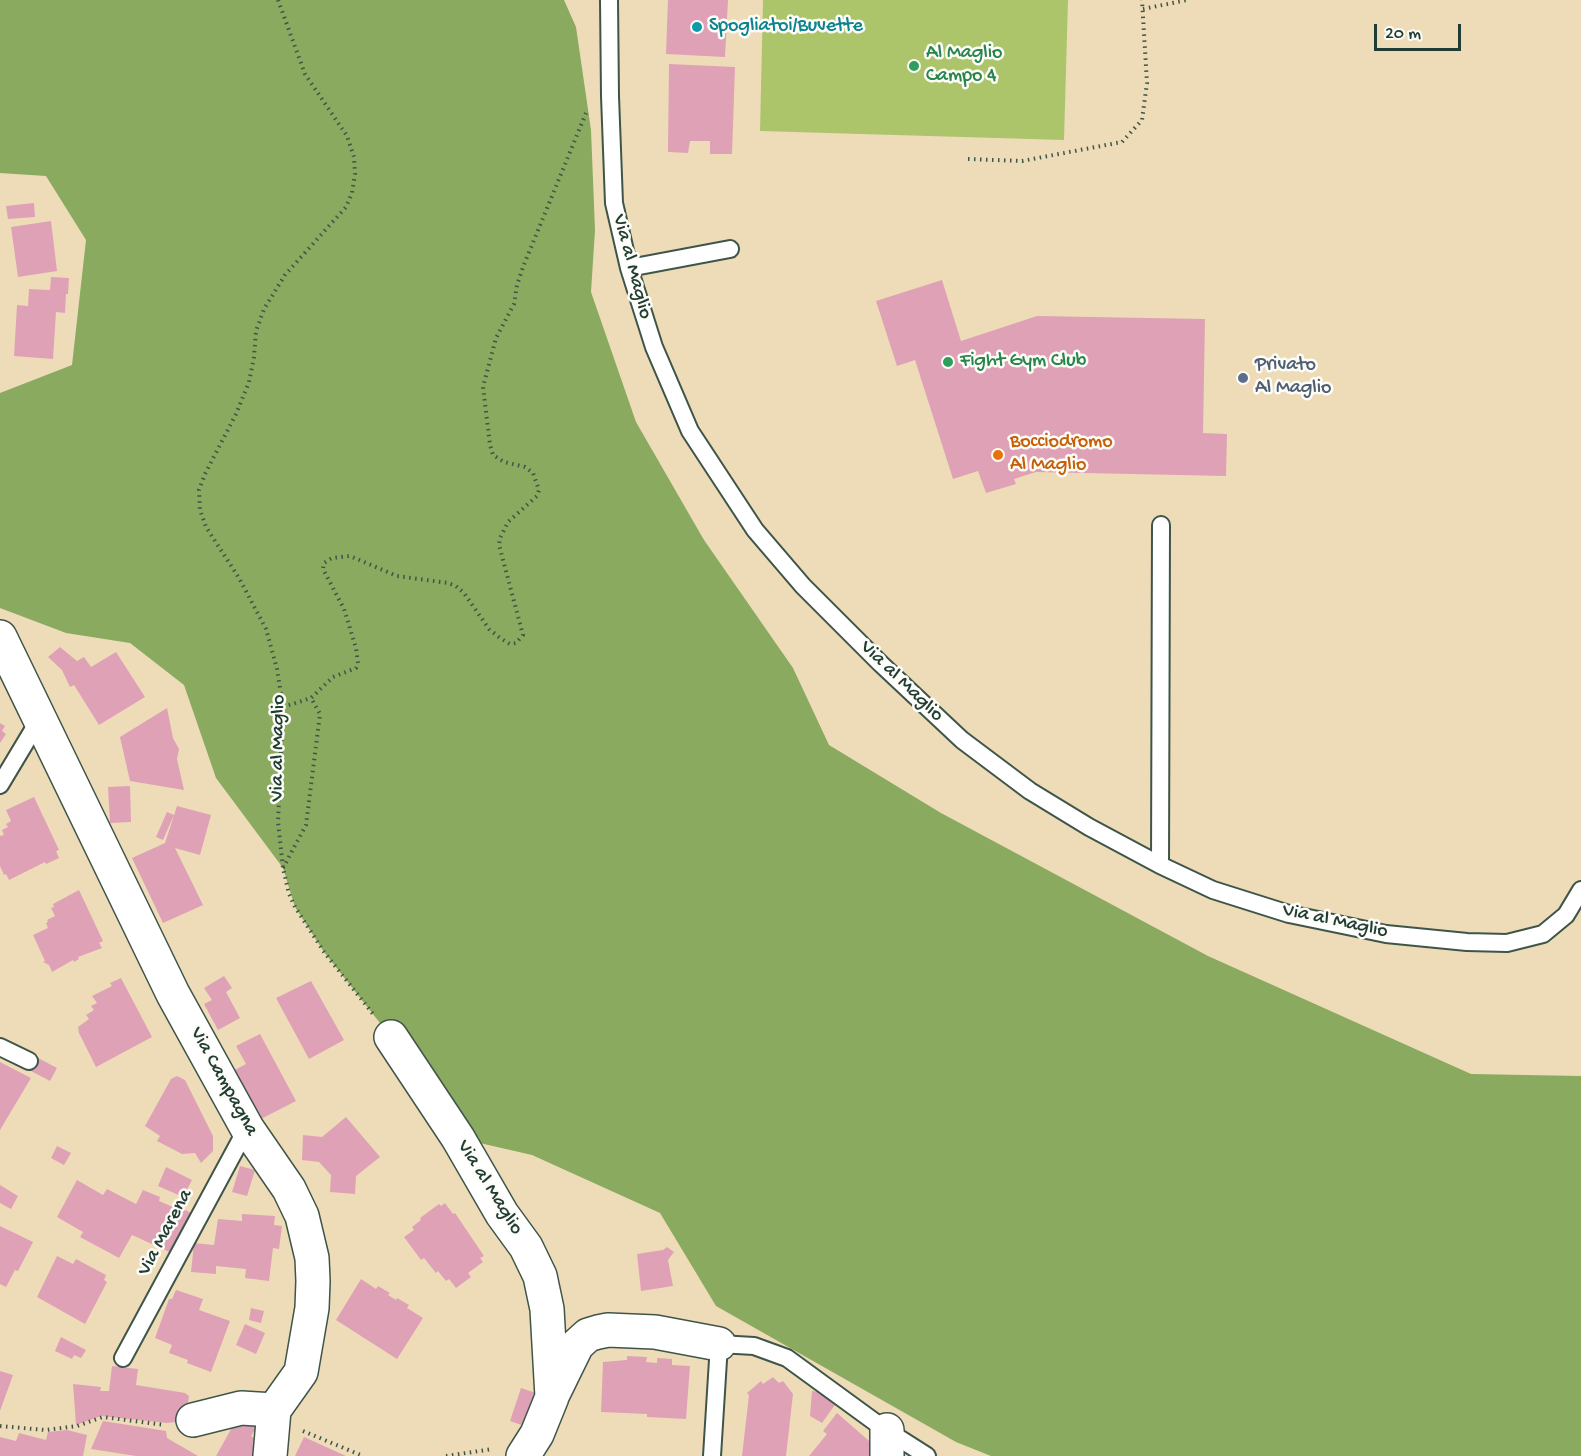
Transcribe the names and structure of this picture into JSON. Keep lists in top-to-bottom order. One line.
{"streets":{"street":["Via al Maglio","Via Campagna"],"lane":["Via Marena"]},"crossings":[["Via Campagna","Via Marena"]],"places":["Spogliatoi/Buvette","Al Maglio Campo 4","Fight Gym Club","Privato Al Maglio","Bocciodromo Al Maglio"],"scale_bar":"20 m"}
